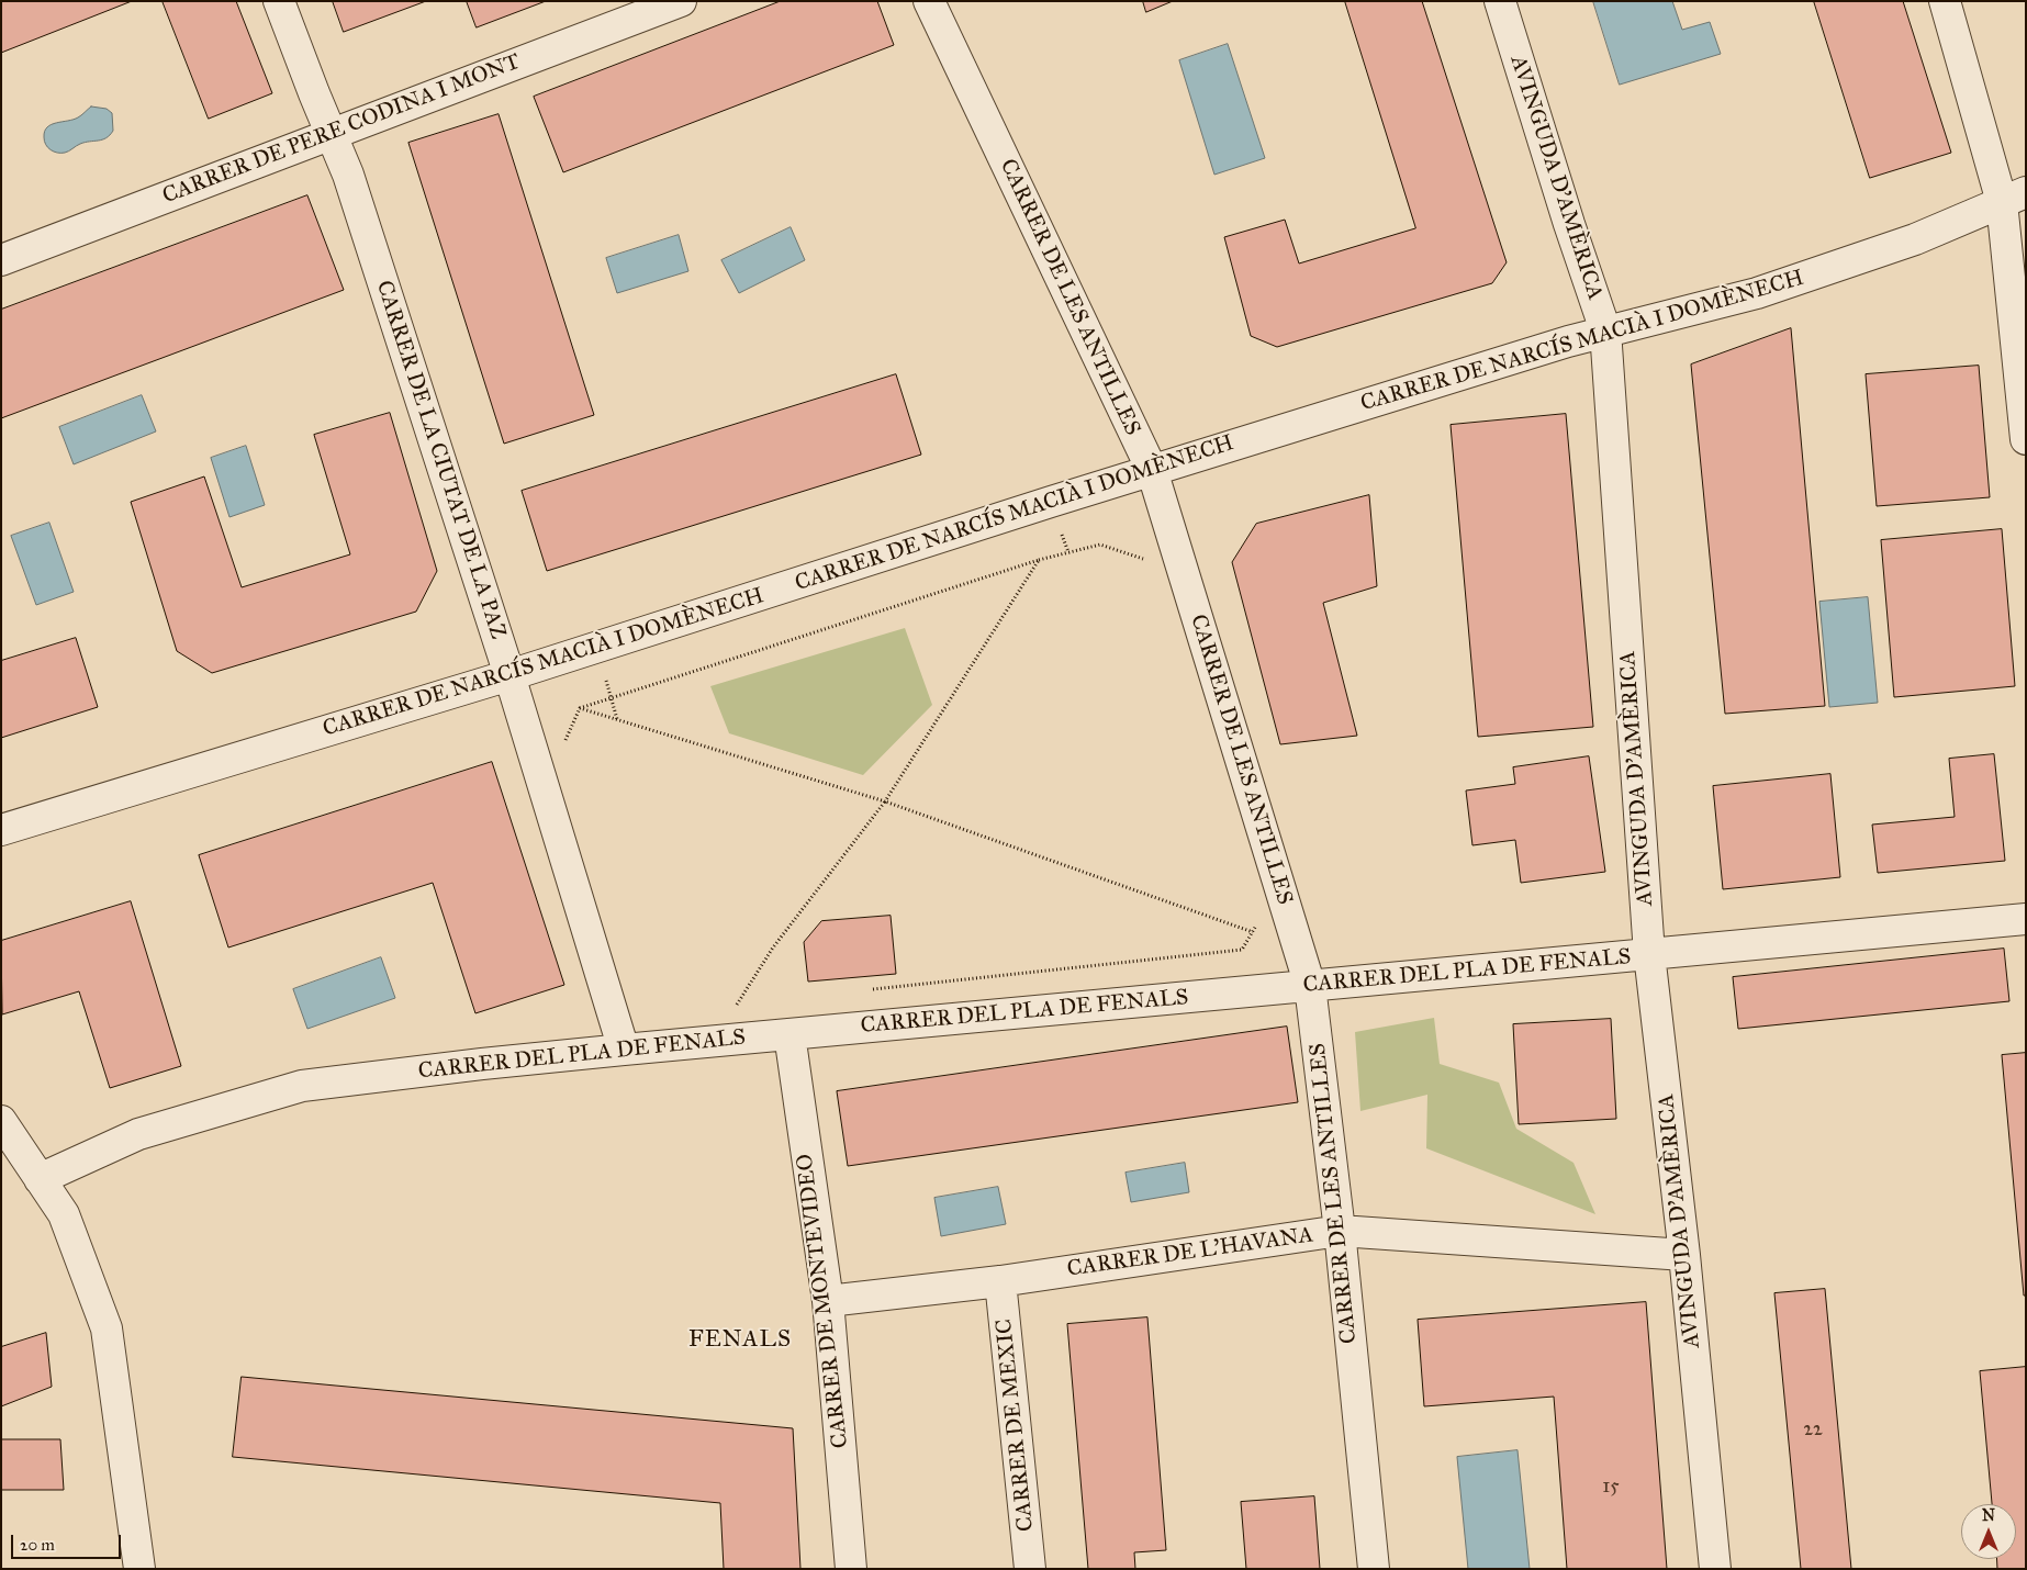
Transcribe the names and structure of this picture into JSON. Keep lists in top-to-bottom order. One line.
{"streets":{"street":["CARRER DE PERE CODINA I MONT","AVINGUDA D'AMÈRICA","CARRER DE LES ANTILLES","CARRER DE NARCÍS MACIÀ I DOMÈNECH","CARRER DE LA CIUTAT DE LA PAZ","CARRER DEL PLA DE FENALS","CARRER DE L'HAVANA","CARRER DE MONTEVIDEO","CARRER DE MEXIC"]},"crossings":[["CARRER DE PERE CODINA I MONT","CARRER DE LA CIUTAT DE LA PAZ"],["AVINGUDA D'AMÈRICA","CARRER DE NARCÍS MACIÀ I DOMÈNECH"],["AVINGUDA D'AMÈRICA","CARRER DEL PLA DE FENALS"],["AVINGUDA D'AMÈRICA","CARRER DE L'HAVANA"],["CARRER DE LES ANTILLES","CARRER DE NARCÍS MACIÀ I DOMÈNECH"],["CARRER DE LES ANTILLES","CARRER DEL PLA DE FENALS"],["CARRER DE LES ANTILLES","CARRER DE L'HAVANA"],["CARRER DE NARCÍS MACIÀ I DOMÈNECH","CARRER DE LA CIUTAT DE LA PAZ"],["CARRER DE LA CIUTAT DE LA PAZ","CARRER DEL PLA DE FENALS"],["CARRER DEL PLA DE FENALS","CARRER DE MONTEVIDEO"],["CARRER DE L'HAVANA","CARRER DE MONTEVIDEO"],["CARRER DE L'HAVANA","CARRER DE MEXIC"]],"districts":["FENALS"],"house_numbers":["22","15"],"scale_bar":"20 m","north":"top"}
